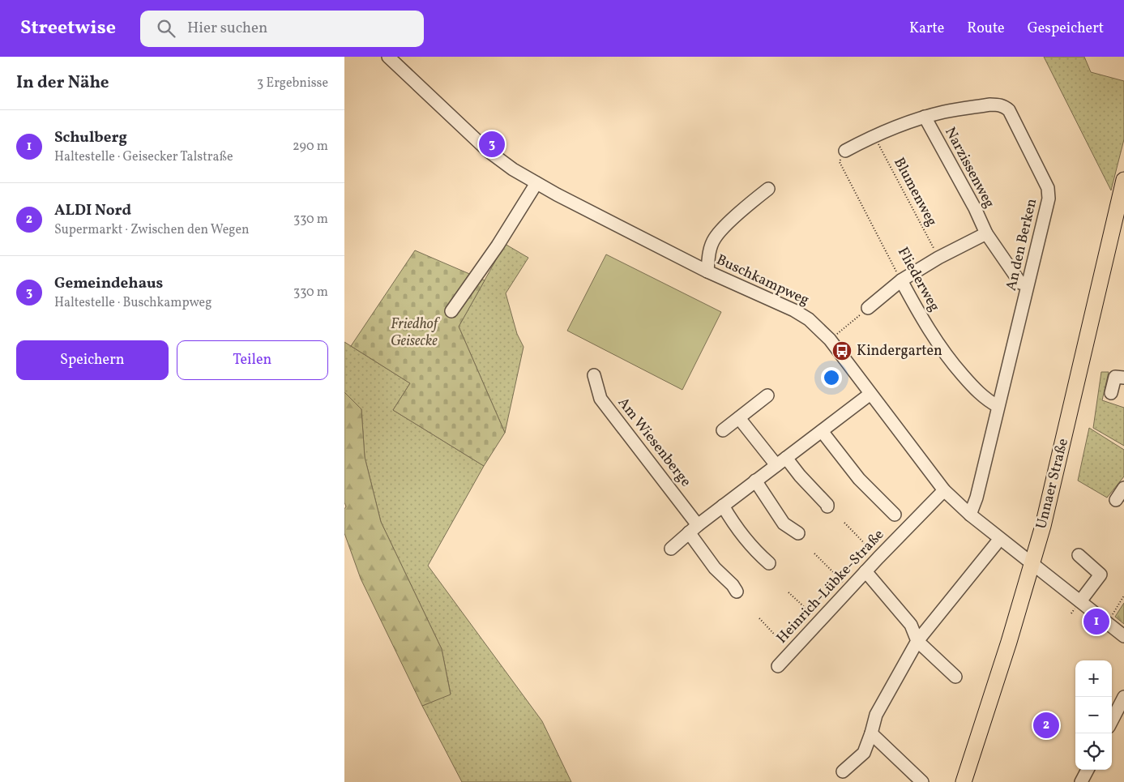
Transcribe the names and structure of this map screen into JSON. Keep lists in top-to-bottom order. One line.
{"streets":{"main road":["Unnaer Straße"],"street":["Narzissenweg","An den Berken","Fliederweg","Buschkampweg","Am Wiesenberge","Heinrich-Lübke-Straße"],"path":["Blumenweg"]},"crossings":[["Narzissenweg","An den Berken"],["Blumenweg","An den Berken"],["An den Berken","Fliederweg"],["An den Berken","Buschkampweg"],["Buschkampweg","Unnaer Straße"],["Buschkampweg","Heinrich-Lübke-Straße"]],"parks":["Friedhof Geisecke"],"places":{"bus stop":["Kindergarten"]},"page":{"header":"Streetwise","search":"Hier suchen","nav":["Karte","Route","Gespeichert"],"heading":["In der Nähe","3 Ergebnisse"],"list":[{"mark":"1","name":"Schulberg","note":"Haltestelle · Geisecker Talstraße","value":"290 m"},{"mark":"2","name":"ALDI Nord","note":"Supermarkt · Zwischen den Wegen","value":"330 m"},{"mark":"3","name":"Gemeindehaus","note":"Haltestelle · Buschkampweg","value":"330 m"}],"pins":["3","1","2"],"buttons":["Speichern","Teilen"],"map_buttons":["+","−"]}}
